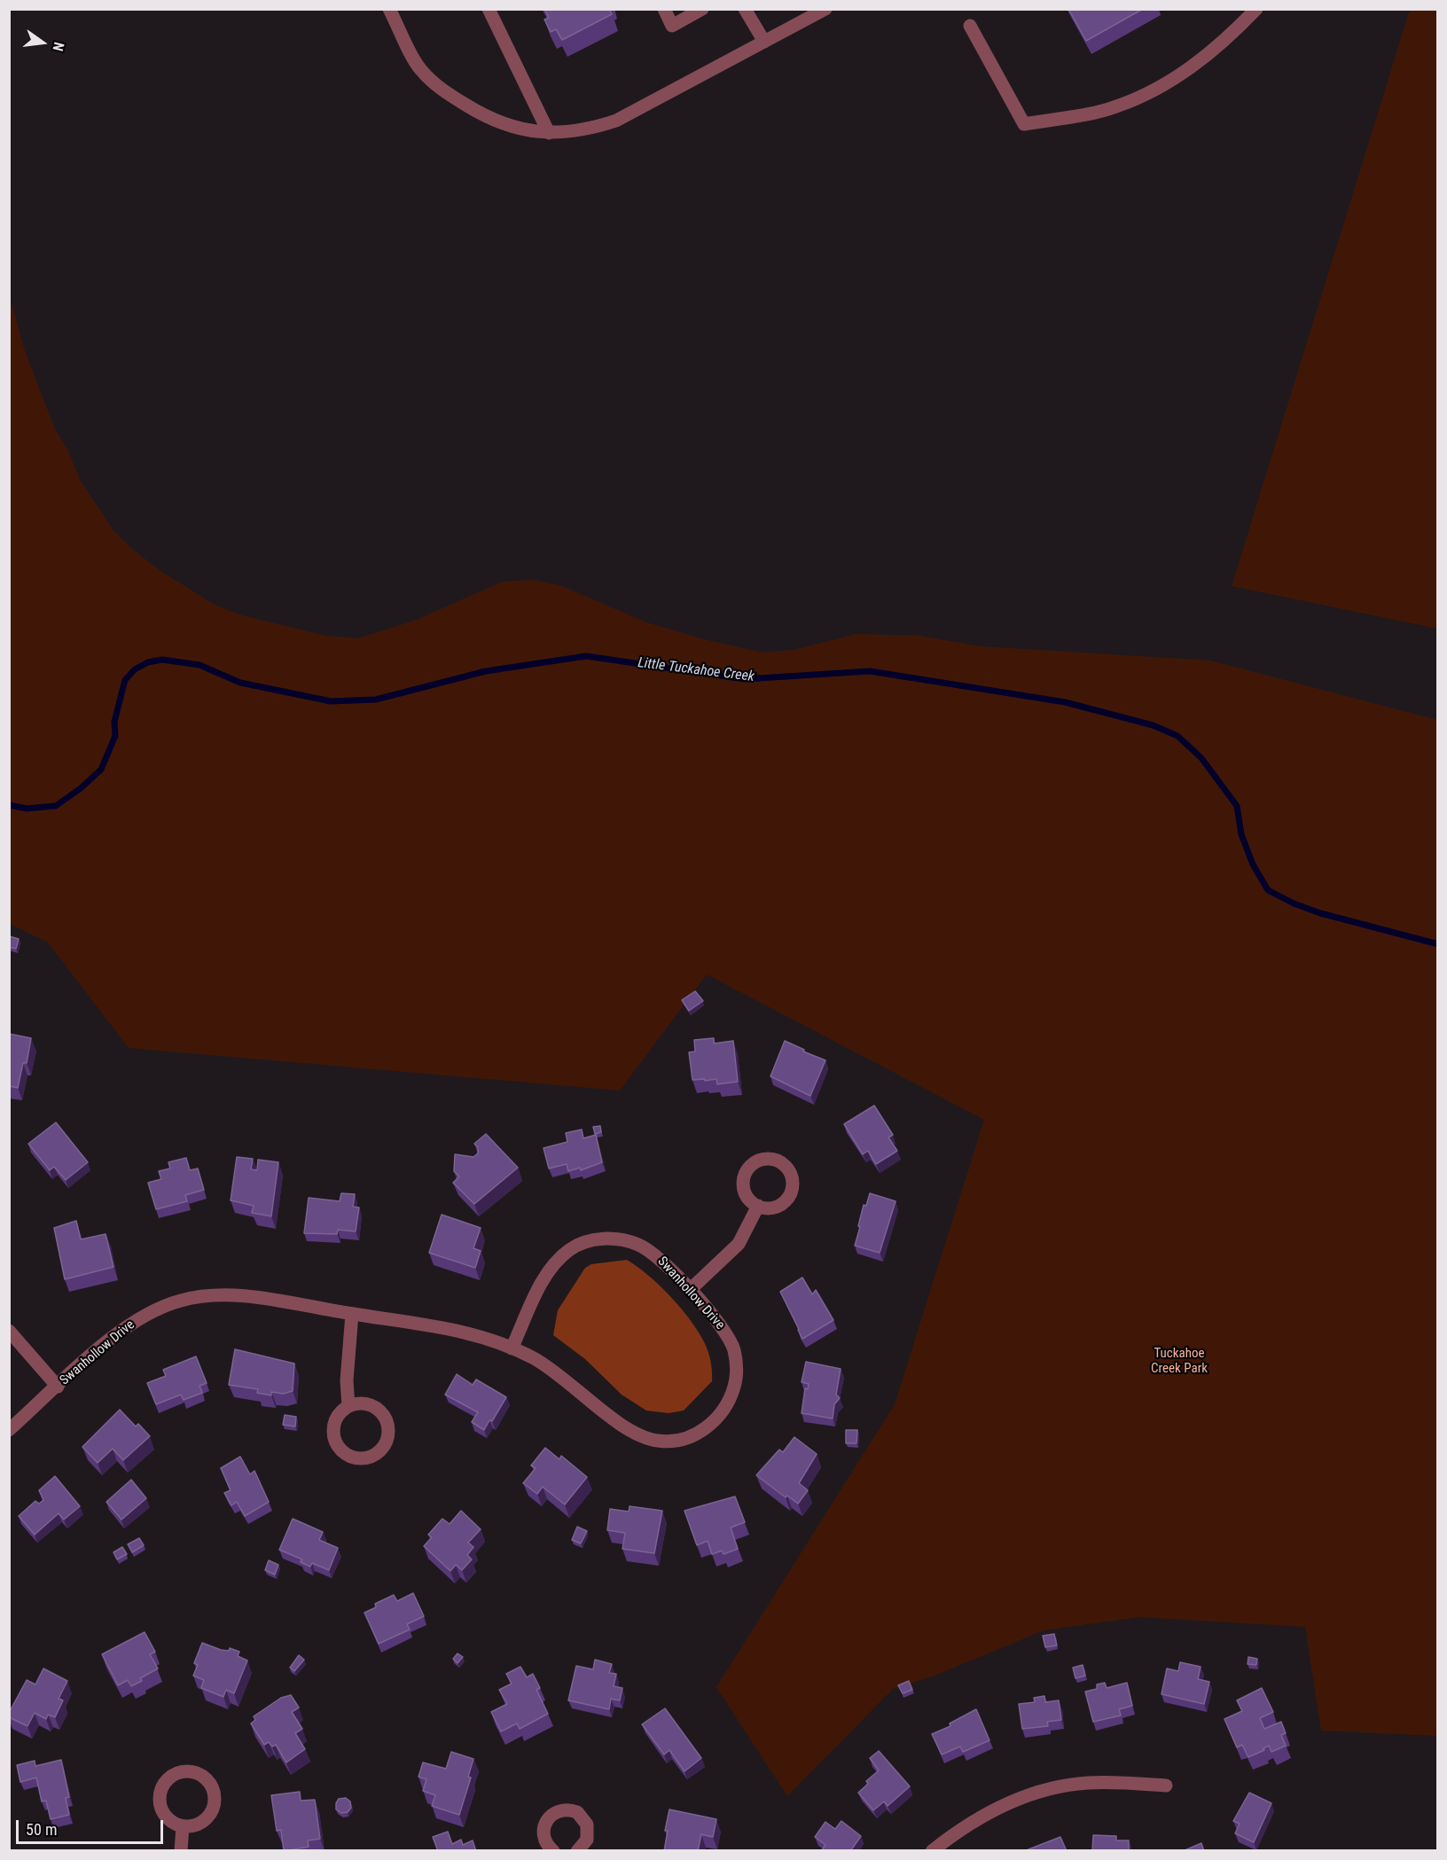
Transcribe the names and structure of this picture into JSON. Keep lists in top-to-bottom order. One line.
{"streets":{"street":["Swanhollow Drive"]},"water":["Little Tuckahoe Creek"],"parks":["Tuckahoe Creek Park"],"scale_bar":"50 m","north":"right"}
